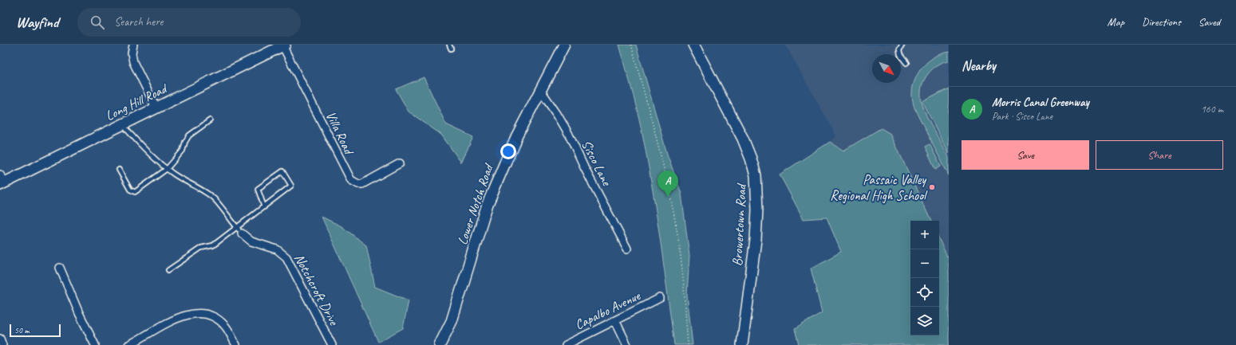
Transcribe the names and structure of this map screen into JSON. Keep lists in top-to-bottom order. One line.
{"streets":{"street":["Long Hill Road","Villa Road","Sisco Lane","Lower Notch Road","Browertown Road","Notchcroft Drive","Capalbo Avenue"]},"crossings":[["Long Hill Road","Villa Road"],["Sisco Lane","Lower Notch Road"]],"places":["Passaic Valley Regional High School"],"scale_bar":"50 m","north":"bottom right","page":{"header":"Wayfind","search":"Search here","nav":["Map","Directions","Saved"],"heading":"Nearby","list":[{"mark":"A","name":"Morris Canal Greenway","note":"Park · Sisco Lane","value":"160 m"}],"buttons":["Save","Share"],"pins":"A","map_buttons":["+","−"],"scale":"50 m"}}
